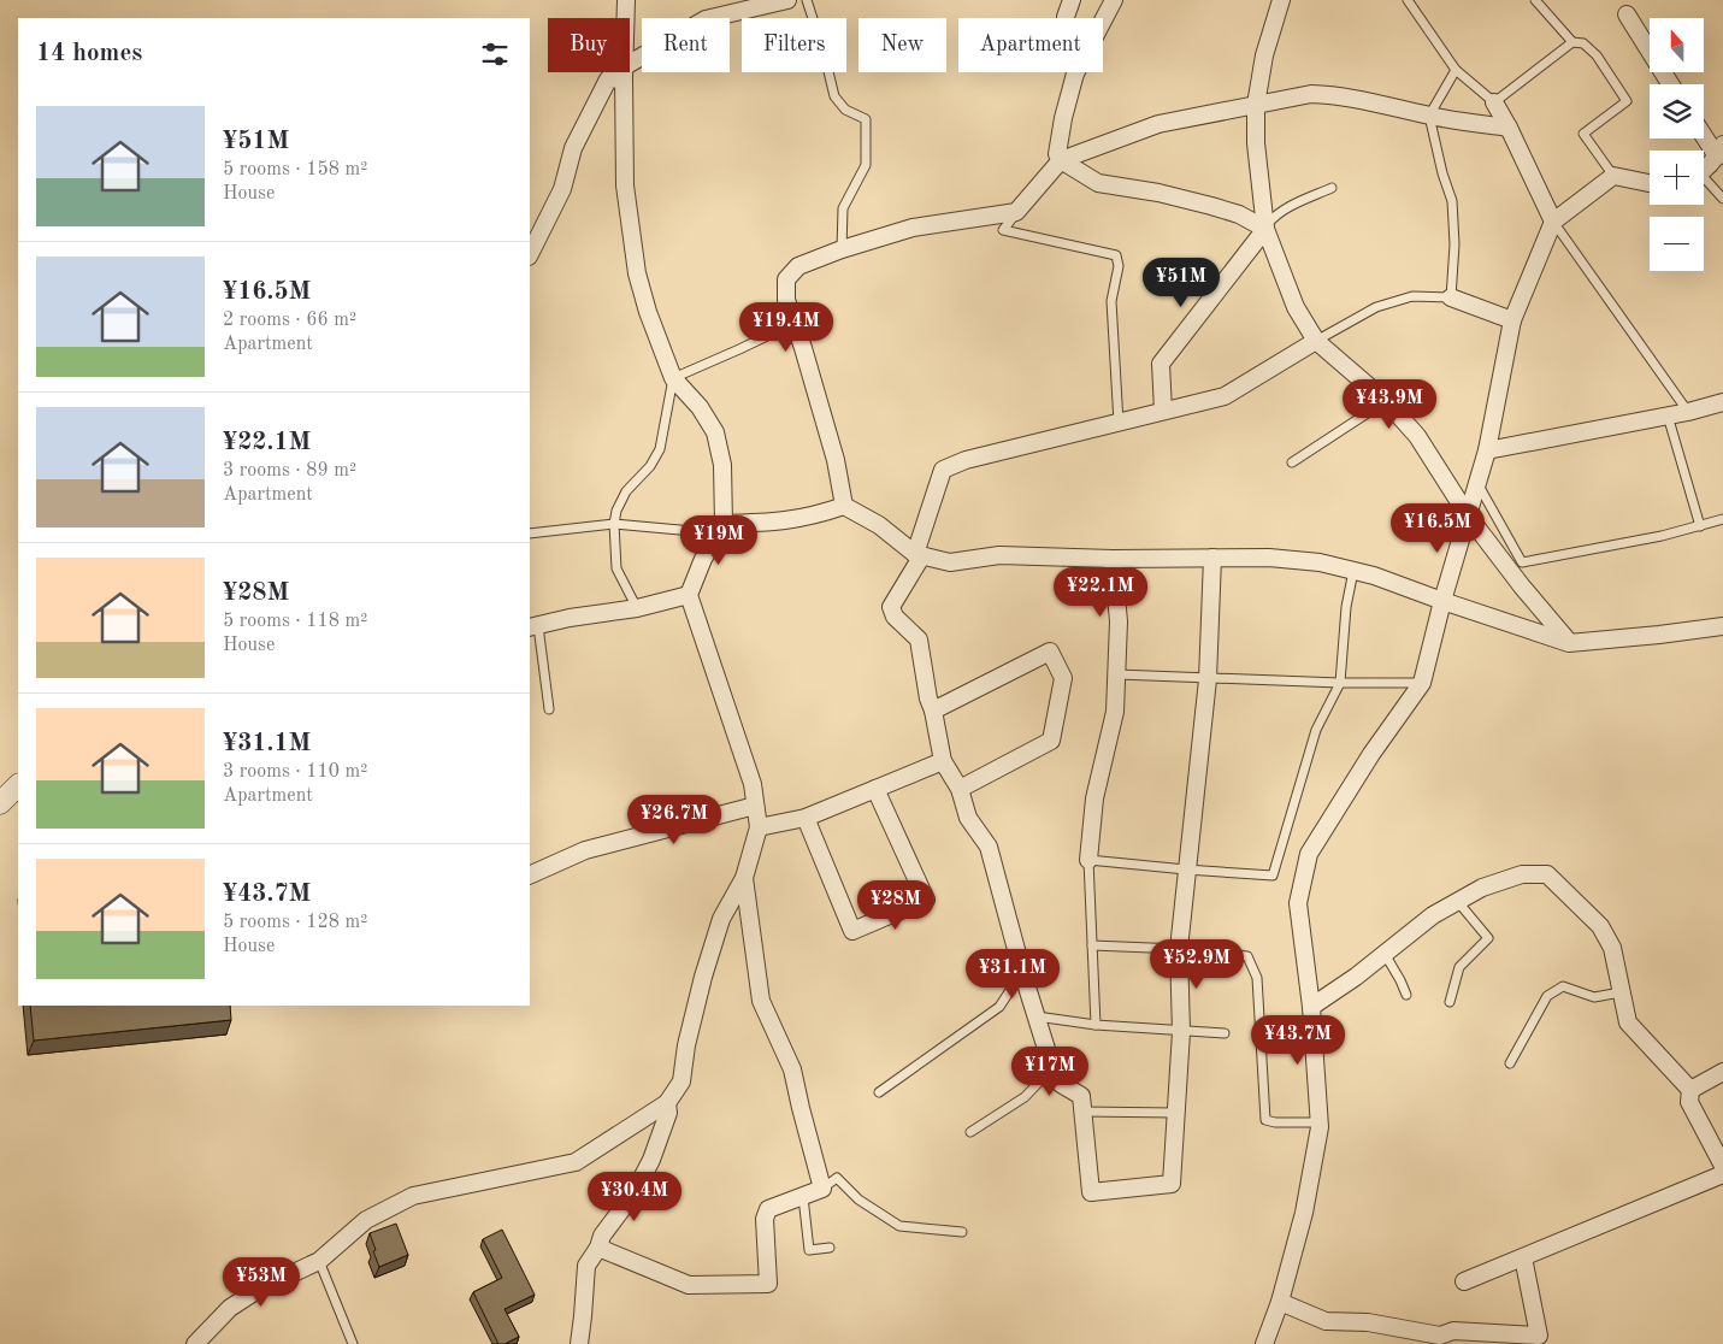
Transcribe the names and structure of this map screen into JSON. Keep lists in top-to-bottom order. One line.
{"north":"top","page":{"map_buttons":["+","−"],"chip":["Buy","Rent","Filters","New","Apartment"],"heading":"14 homes","list":[{"name":"¥51M","note":"5 rooms · 158 m² · House"},{"name":"¥16.5M","note":"2 rooms · 66 m² · Apartment"},{"name":"¥22.1M","note":"3 rooms · 89 m² · Apartment"},{"name":"¥28M","note":"5 rooms · 118 m² · House"},{"name":"¥31.1M","note":"3 rooms · 110 m² · Apartment"},{"name":"¥43.7M","note":"5 rooms · 128 m² · House"}],"price":["¥51M","¥19.4M","¥43.9M","¥16.5M","¥19M","¥22.1M","¥26.7M","¥28M","¥52.9M","¥31.1M","¥43.7M","¥17M","¥30.4M","¥53M"]}}
